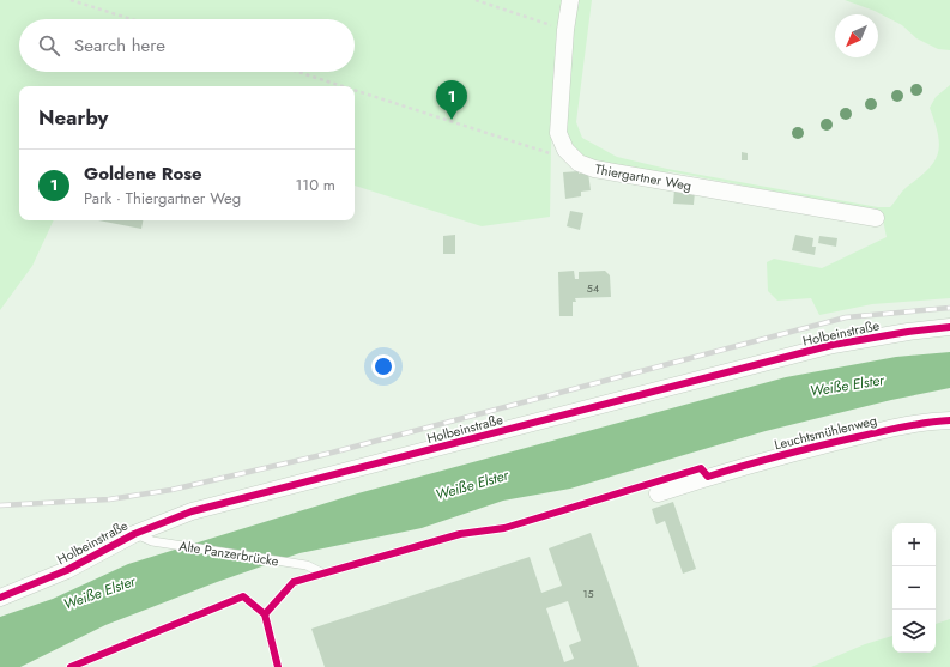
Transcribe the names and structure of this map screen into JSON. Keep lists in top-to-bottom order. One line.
{"streets":{"street":["Thiergartner Weg","Holbeinstraße","Leuchtsmühlenweg"],"lane":["Alte Panzerbrücke"]},"crossings":[["Holbeinstraße","Alte Panzerbrücke"]],"water":["Weiße Elster"],"house_numbers":["54","15"],"north":"bottom left","page":{"search":"Search here","pins":"1","heading":"Nearby","list":[{"mark":"1","name":"Goldene Rose","note":"Park · Thiergartner Weg","value":"110 m"}],"map_buttons":["+","−"]}}
